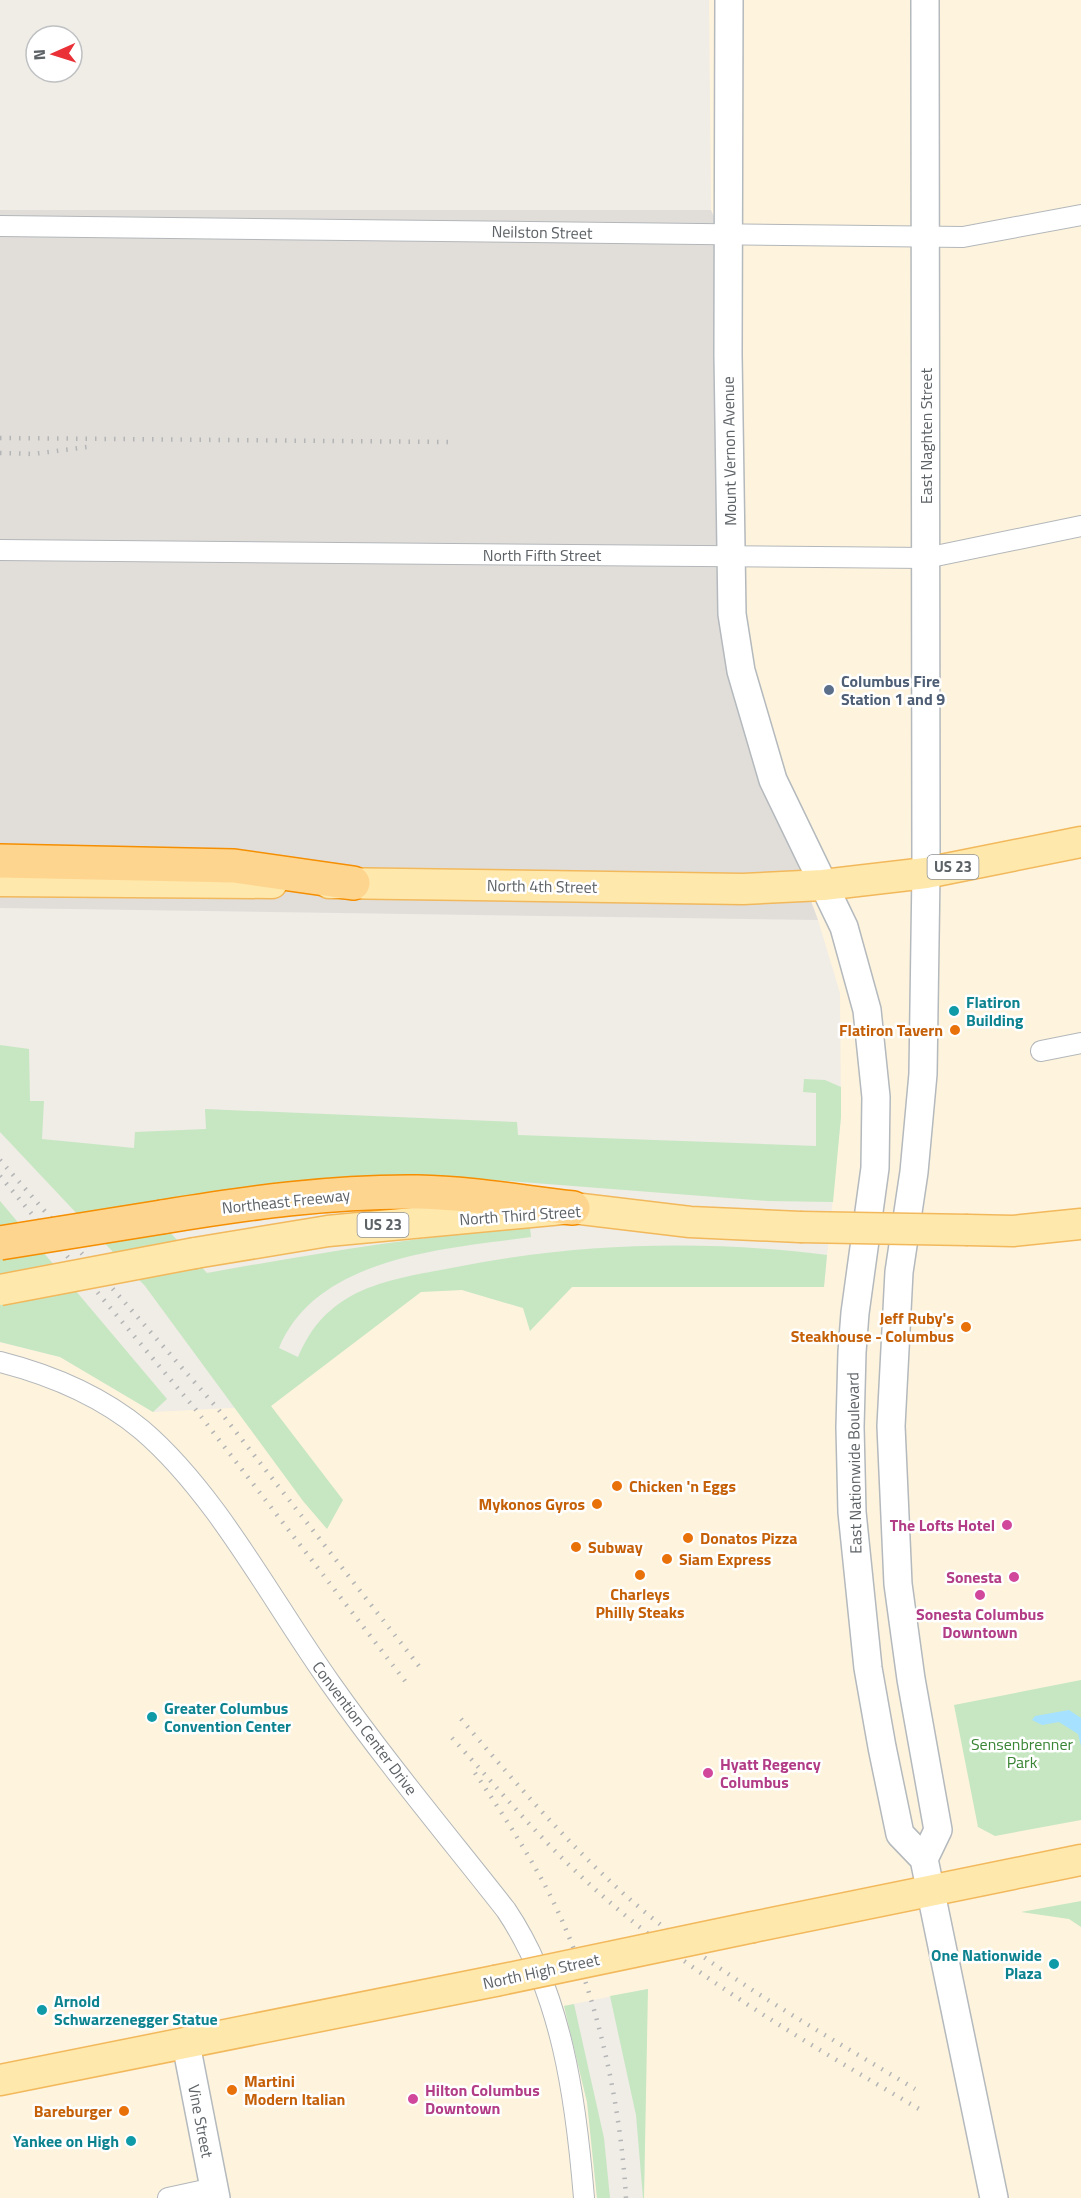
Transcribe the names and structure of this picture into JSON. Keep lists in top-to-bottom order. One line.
{"streets":{"highway":["Northeast Freeway"],"main road":["East Naghten Street","Mount Vernon Avenue","US 23","North 4th Street","North Third Street","East Nationwide Boulevard","North High Street","Vine Street"],"street":["Neilston Street","North Fifth Street","Convention Center Drive"]},"crossings":[["Neilston Street","East Naghten Street"],["Neilston Street","Mount Vernon Avenue"],["East Naghten Street","North Fifth Street"],["East Naghten Street","North 4th Street"],["Mount Vernon Avenue","North Fifth Street"],["Mount Vernon Avenue","North 4th Street"],["Mount Vernon Avenue","East Nationwide Boulevard"],["North 4th Street","East Nationwide Boulevard"],["Northeast Freeway","North Third Street"],["North High Street","Vine Street"]],"parks":["Sensenbrenner Park"],"places":["Columbus Fire Station 1 and 9","Flatiron Building","Flatiron Tavern","Jeff Ruby's Steakhouse - Columbus","Chicken 'n Eggs","Mykonos Gyros","The Lofts Hotel","Donatos Pizza","Subway","Siam Express","Charleys Philly Steaks","Sonesta","Sonesta Columbus Downtown","Greater Columbus Convention Center","Hyatt Regency Columbus","One Nationwide Plaza","Arnold Schwarzenegger Statue","Martini Modern Italian","Hilton Columbus Downtown","Bareburger","Yankee on High"],"north":"left"}
